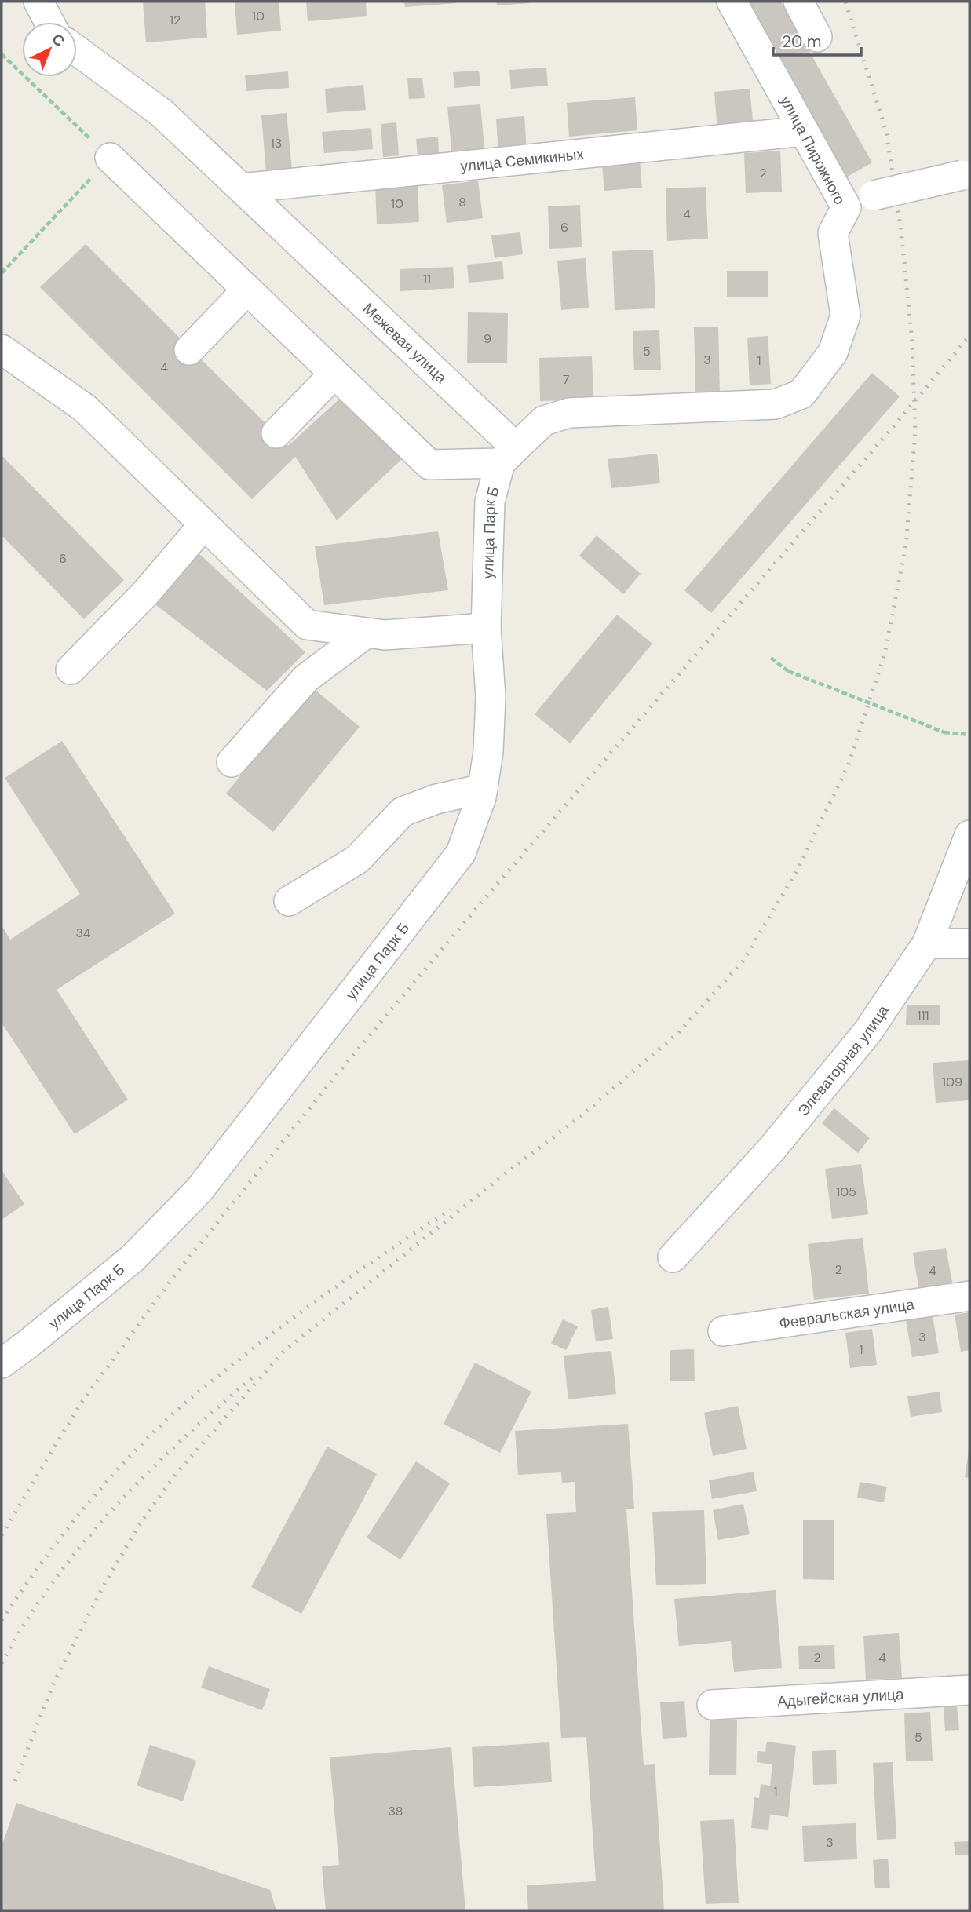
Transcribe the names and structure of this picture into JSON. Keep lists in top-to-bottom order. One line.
{"streets":{"street":["улица Пирожного","улица Семикиных","Межевая улица","улица Парк Б","Элеваторная улица","Февральская улица","Адыгейская улица"]},"crossings":[["улица Пирожного","улица Семикиных"],["улица Пирожного","Межевая улица"],["улица Пирожного","улица Парк Б"],["улица Семикиных","Межевая улица"],["Межевая улица","улица Парк Б"]],"house_numbers":["10","12","13","2","8","10","4","6","11","9","5","3","1","4","7","6","34","111","109","105","2","4","3","1","2","4","5","1","38","3"],"scale_bar":"20 m","north":"top right"}
